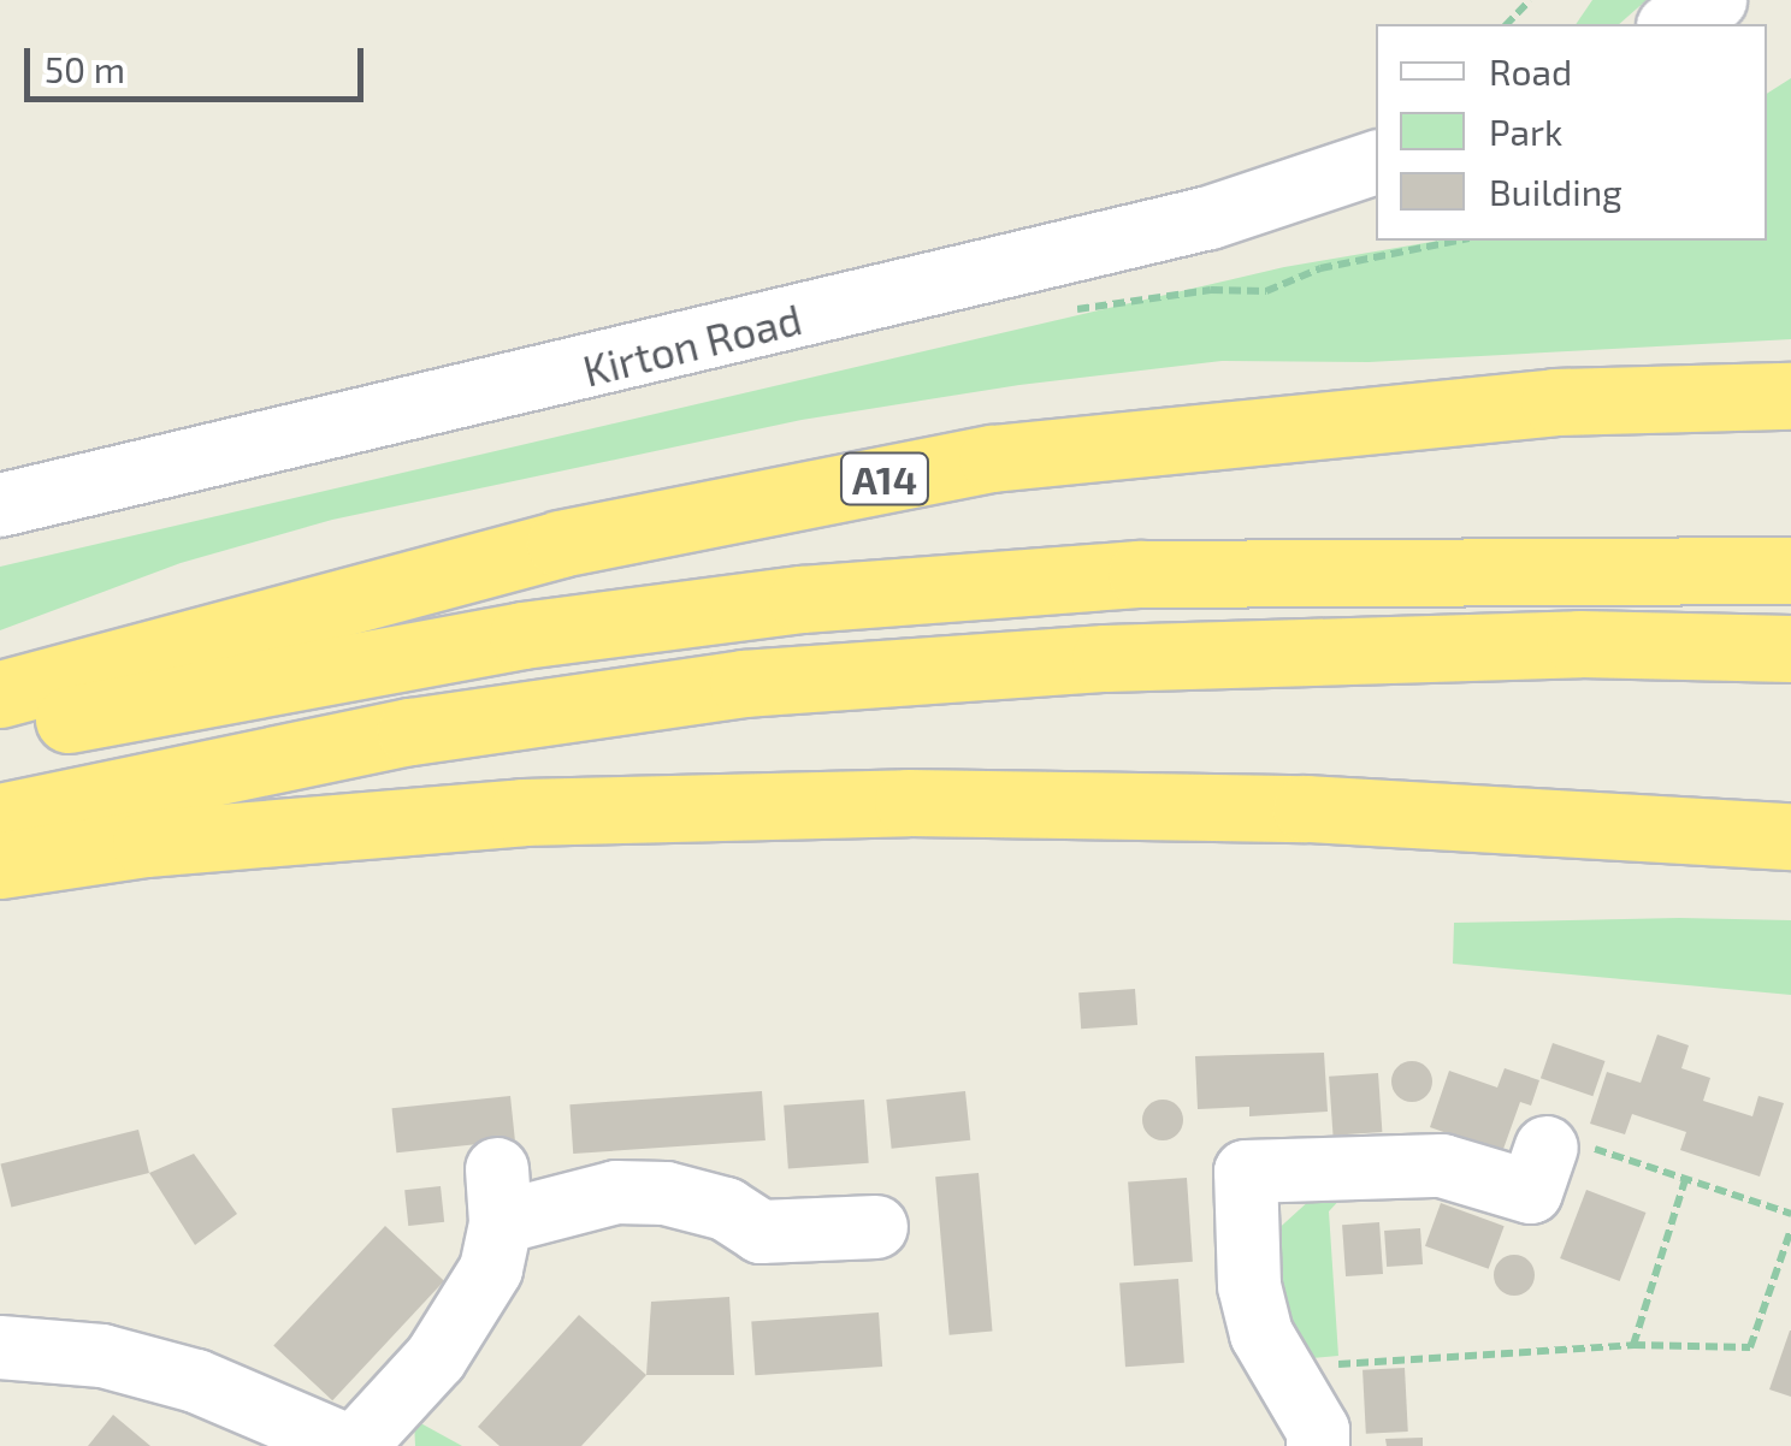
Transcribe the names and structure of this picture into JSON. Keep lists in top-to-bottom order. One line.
{"streets":{"highway":["A14"],"street":["Kirton Road"]},"legend":["Road","Park","Building"],"scale_bar":"50 m"}
